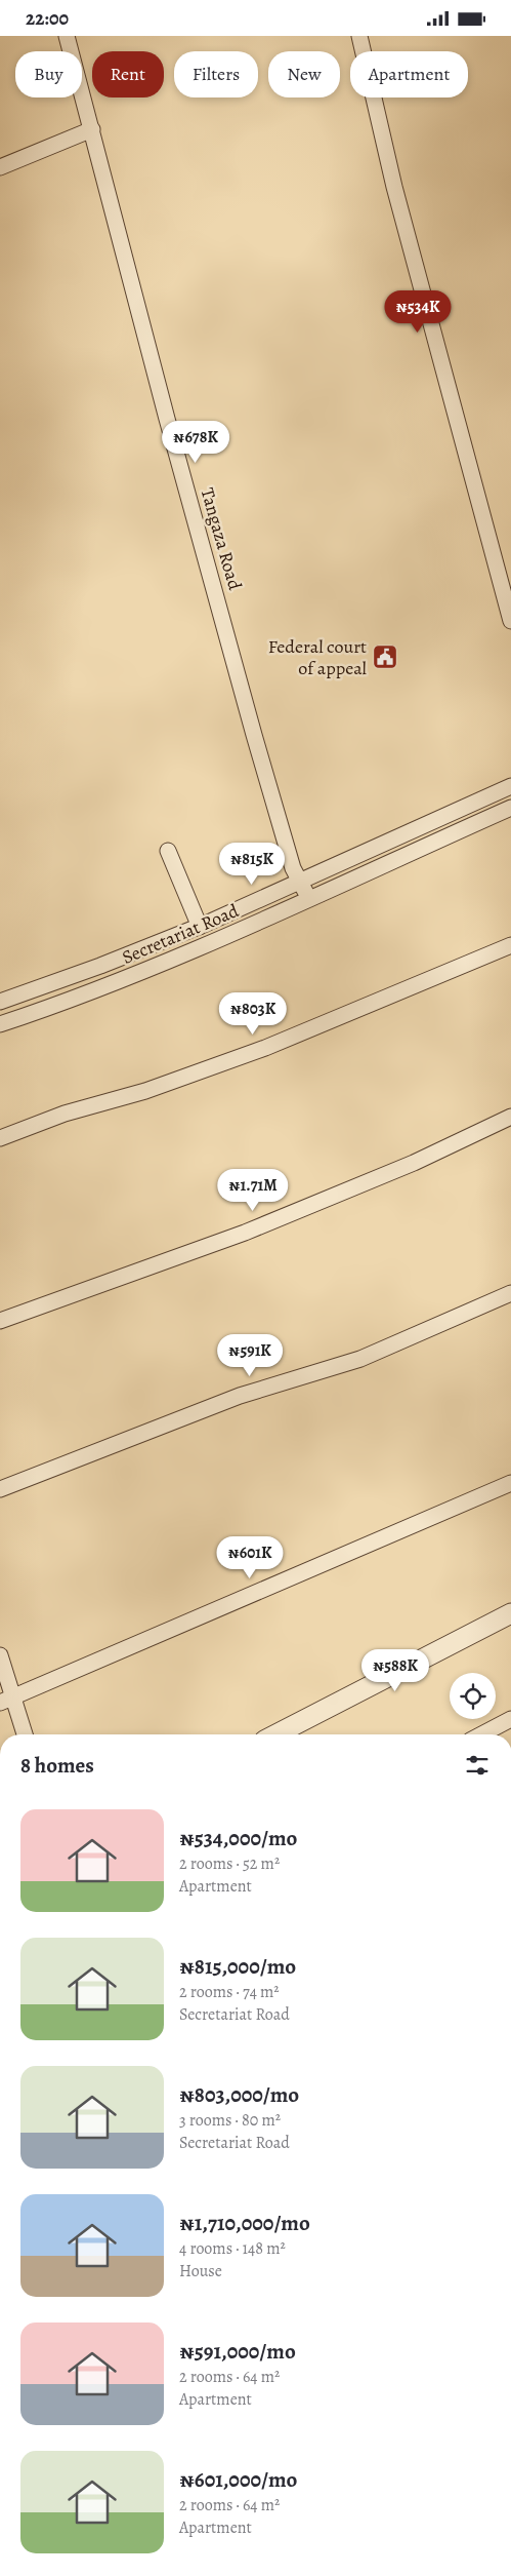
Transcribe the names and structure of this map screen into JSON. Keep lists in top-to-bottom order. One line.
{"streets":{"street":["Tangaza Road","Secretariat Road"]},"crossings":[["Tangaza Road","Secretariat Road"]],"places":{"public building":["Federal court of appeal"]},"page":{"status":"22:00","chip":["Buy","Rent","Filters","New","Apartment"],"price":["₦534K","₦678K","₦815K","₦803K","₦1.71M","₦591K","₦601K","₦588K"],"heading":"8 homes","list":[{"name":"₦534,000/mo","note":"2 rooms · 52 m² · Apartment"},{"name":"₦815,000/mo","note":"2 rooms · 74 m² · Secretariat Road"},{"name":"₦803,000/mo","note":"3 rooms · 80 m² · Secretariat Road"},{"name":"₦1,710,000/mo","note":"4 rooms · 148 m² · House"},{"name":"₦591,000/mo","note":"2 rooms · 64 m² · Apartment"},{"name":"₦601,000/mo","note":"2 rooms · 64 m² · Apartment"}]}}
